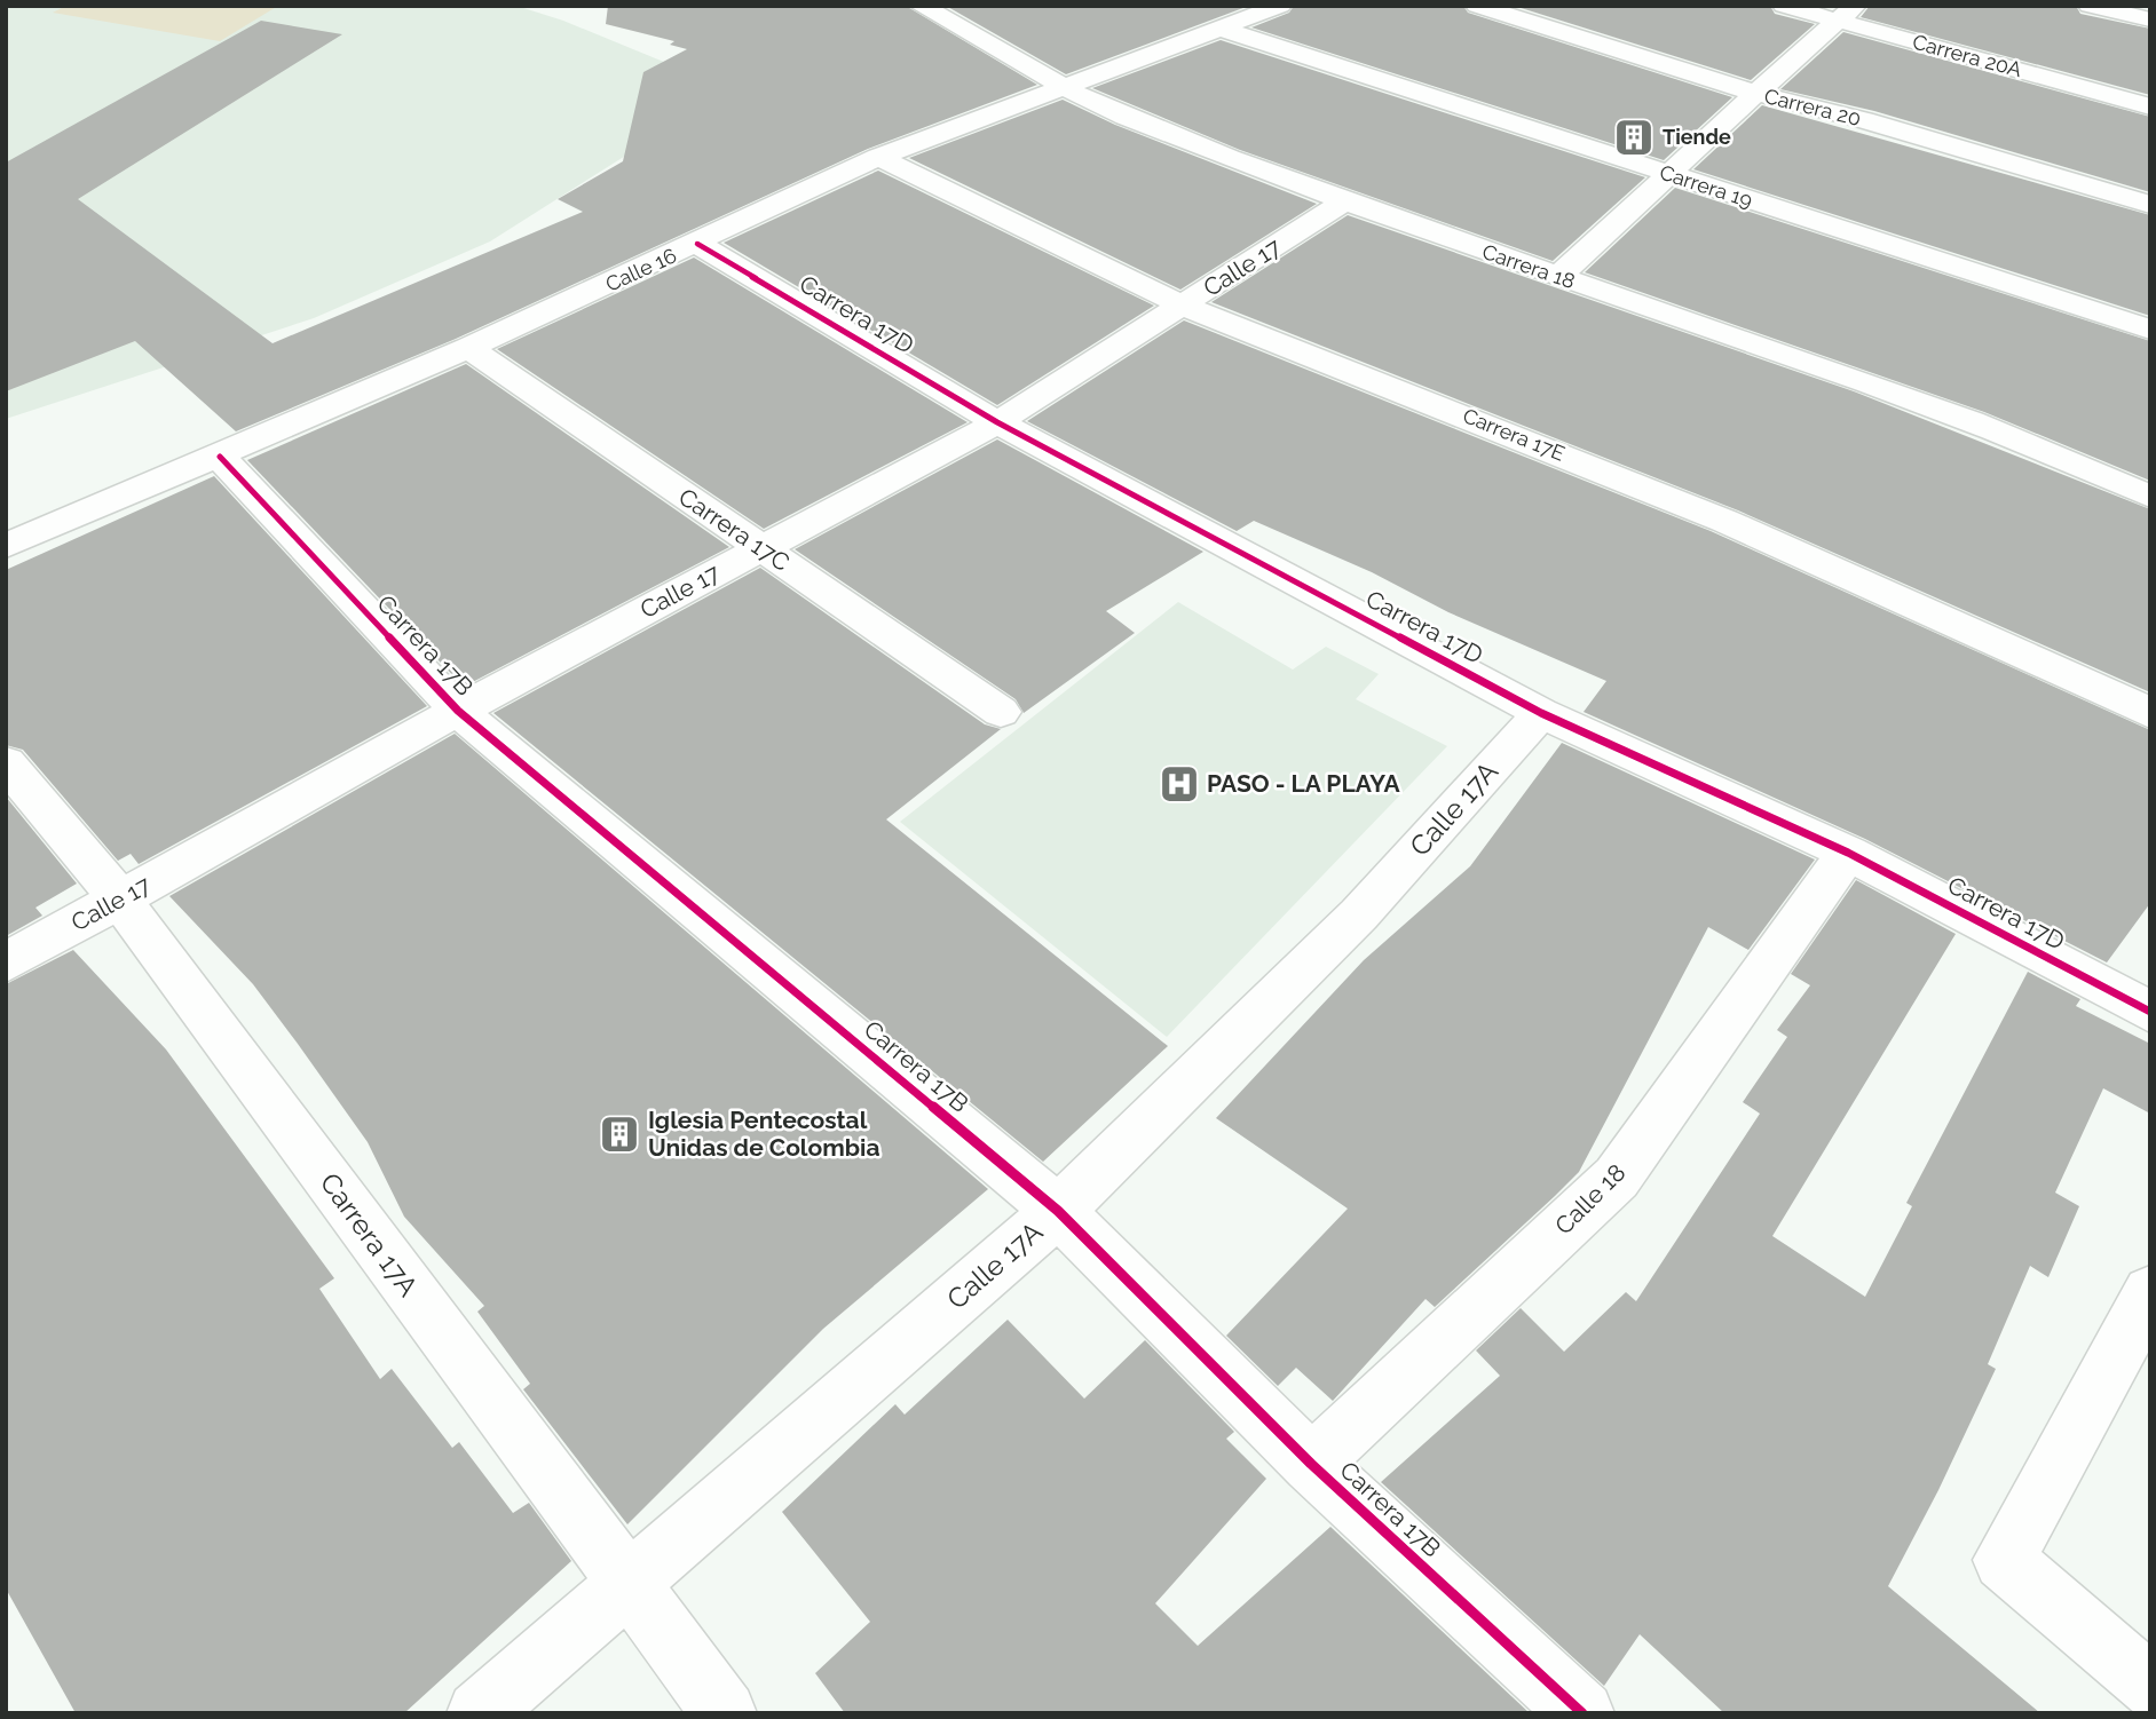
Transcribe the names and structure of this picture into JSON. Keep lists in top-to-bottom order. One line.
{"streets":{"street":["Carrera 20A","Carrera 20","Carrera 19","Carrera 18","Calle 17","Calle 16","Carrera 17D","Carrera 17E","Carrera 17C","Carrera 17B","Calle 17A","Calle 18","Carrera 17A"]},"crossings":[["Carrera 19","Calle 16"],["Carrera 18","Calle 17"],["Carrera 18","Calle 16"],["Calle 17","Carrera 17D"],["Calle 17","Carrera 17E"],["Calle 17","Carrera 17C"],["Calle 17","Carrera 17B"],["Calle 17","Carrera 17A"],["Calle 16","Carrera 17D"],["Calle 16","Carrera 17E"],["Calle 16","Carrera 17C"],["Calle 16","Carrera 17B"],["Carrera 17D","Calle 17A"],["Carrera 17D","Calle 18"],["Carrera 17B","Calle 17A"],["Carrera 17B","Calle 18"],["Calle 17A","Carrera 17A"]],"places":{"building":["Tiende","Iglesia Pentecostal Unidas de Colombia"],"hospital":["PASO - LA PLAYA"]}}
